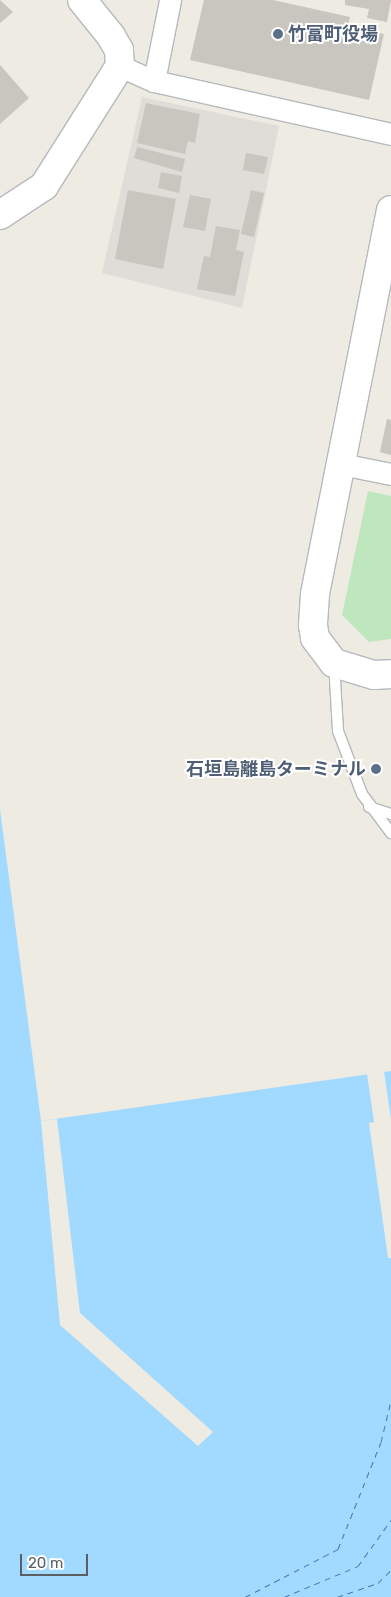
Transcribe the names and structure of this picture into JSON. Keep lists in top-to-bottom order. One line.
{"places":["竹富町役場","石垣島離島ターミナル"],"scale_bar":"20 m"}
